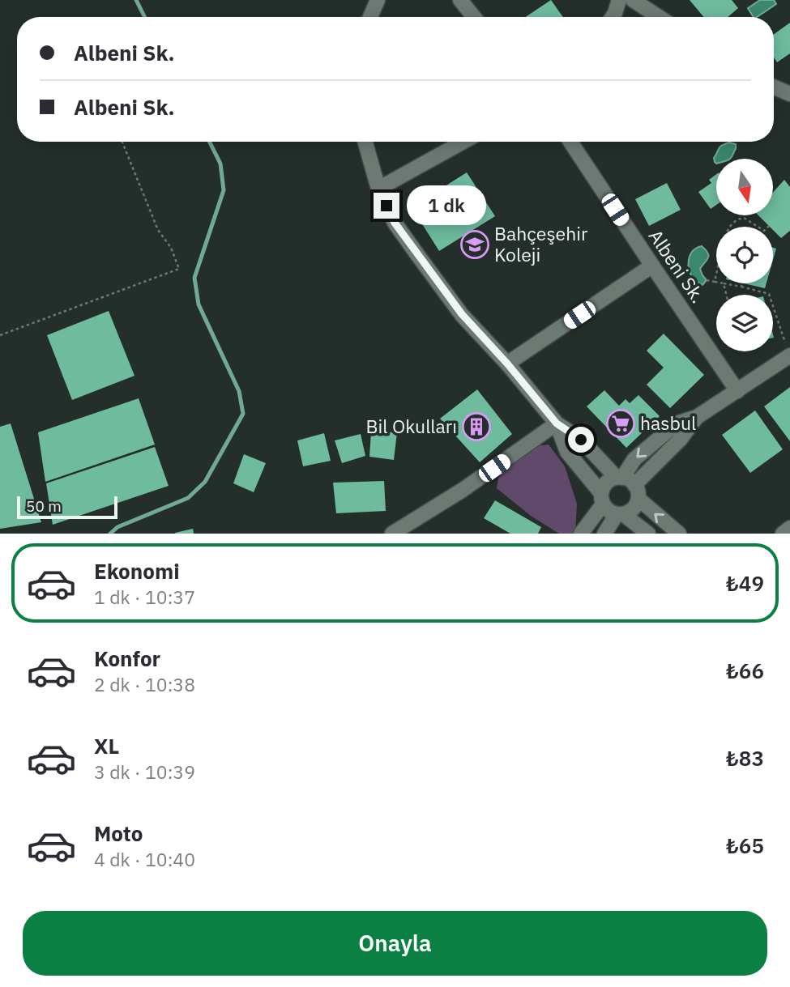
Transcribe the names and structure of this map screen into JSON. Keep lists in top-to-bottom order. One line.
{"streets":{"street":["Albeni Sk."]},"places":{"school or university":["Bahçeşehir Koleji"],"supermarket":["hasbul"],"building":["Bil Okulları"]},"scale_bar":"50 m","north":"bottom","page":{"banner":["Albeni Sk.","Albeni Sk."],"bubble":"1 dk","scale":"50 m","list":[{"name":"Ekonomi","note":"1 dk · 10:37","value":"₺49"},{"name":"Konfor","note":"2 dk · 10:38","value":"₺66"},{"name":"XL","note":"3 dk · 10:39","value":"₺83"},{"name":"Moto","note":"4 dk · 10:40","value":"₺65"}],"buttons":"Onayla"}}
